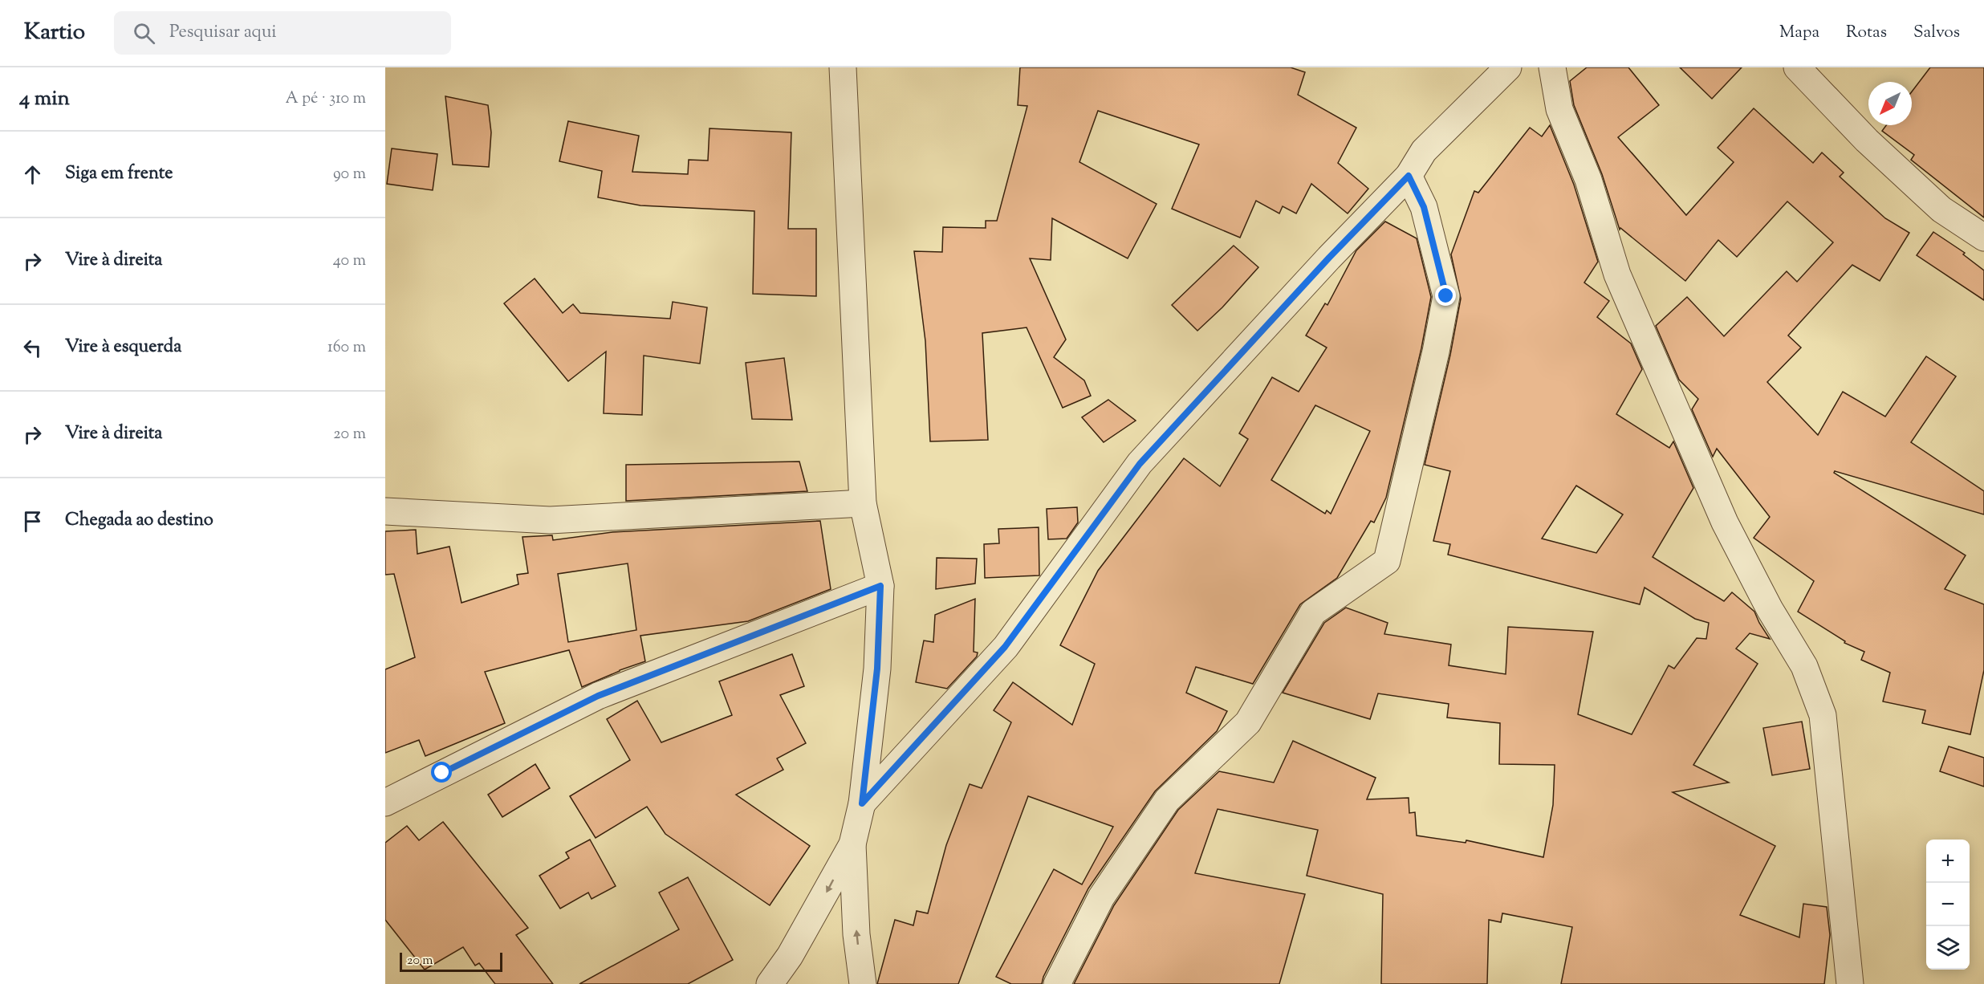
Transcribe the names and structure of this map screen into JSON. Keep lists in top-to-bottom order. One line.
{"scale_bar":"20 m","north":"bottom left","page":{"header":"Kartio","search":"Pesquisar aqui","nav":["Mapa","Rotas","Salvos"],"heading":["4 min","A pé · 310 m"],"list":[["Siga em frente","90 m"],["Vire à direita","40 m"],["Vire à esquerda","160 m"],["Vire à direita","20 m"],"Chegada ao destino"],"map_buttons":["+","−"],"scale":"20 m"}}
